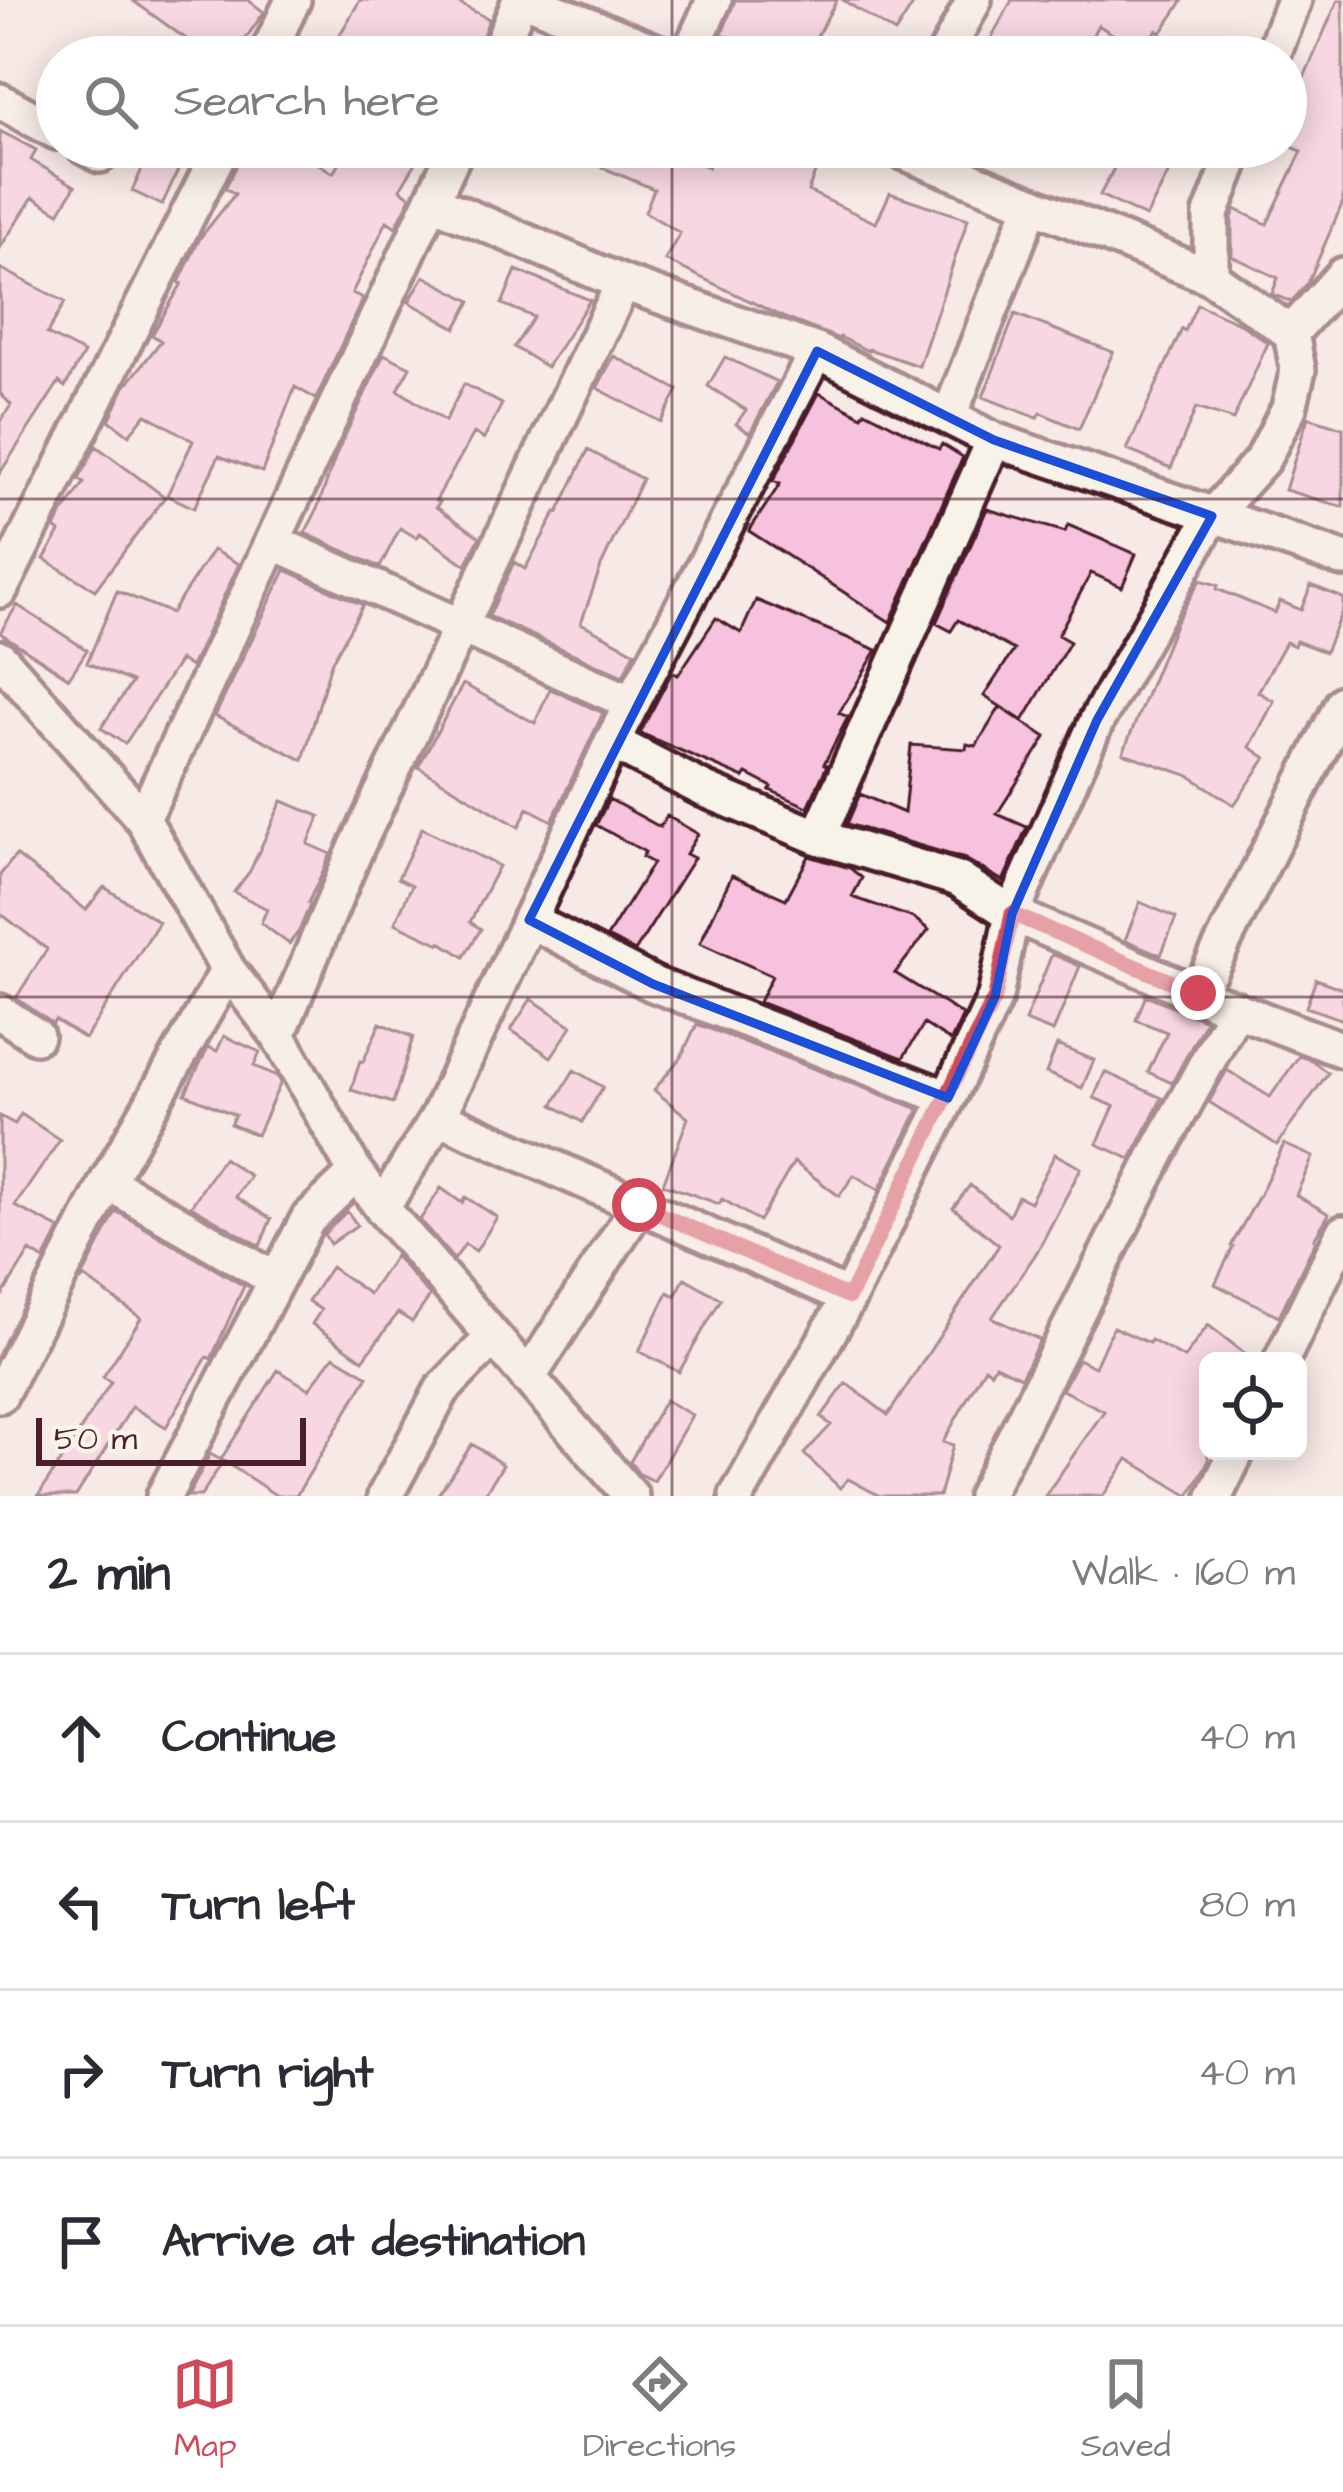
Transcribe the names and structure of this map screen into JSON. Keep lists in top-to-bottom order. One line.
{"scale_bar":"50 m","page":{"search":"Search here","scale":"50 m","heading":["2 min","Walk · 160 m"],"list":[["Continue","40 m"],["Turn left","80 m"],["Turn right","40 m"],"Arrive at destination"],"nav":["Map","Directions","Saved"]}}
